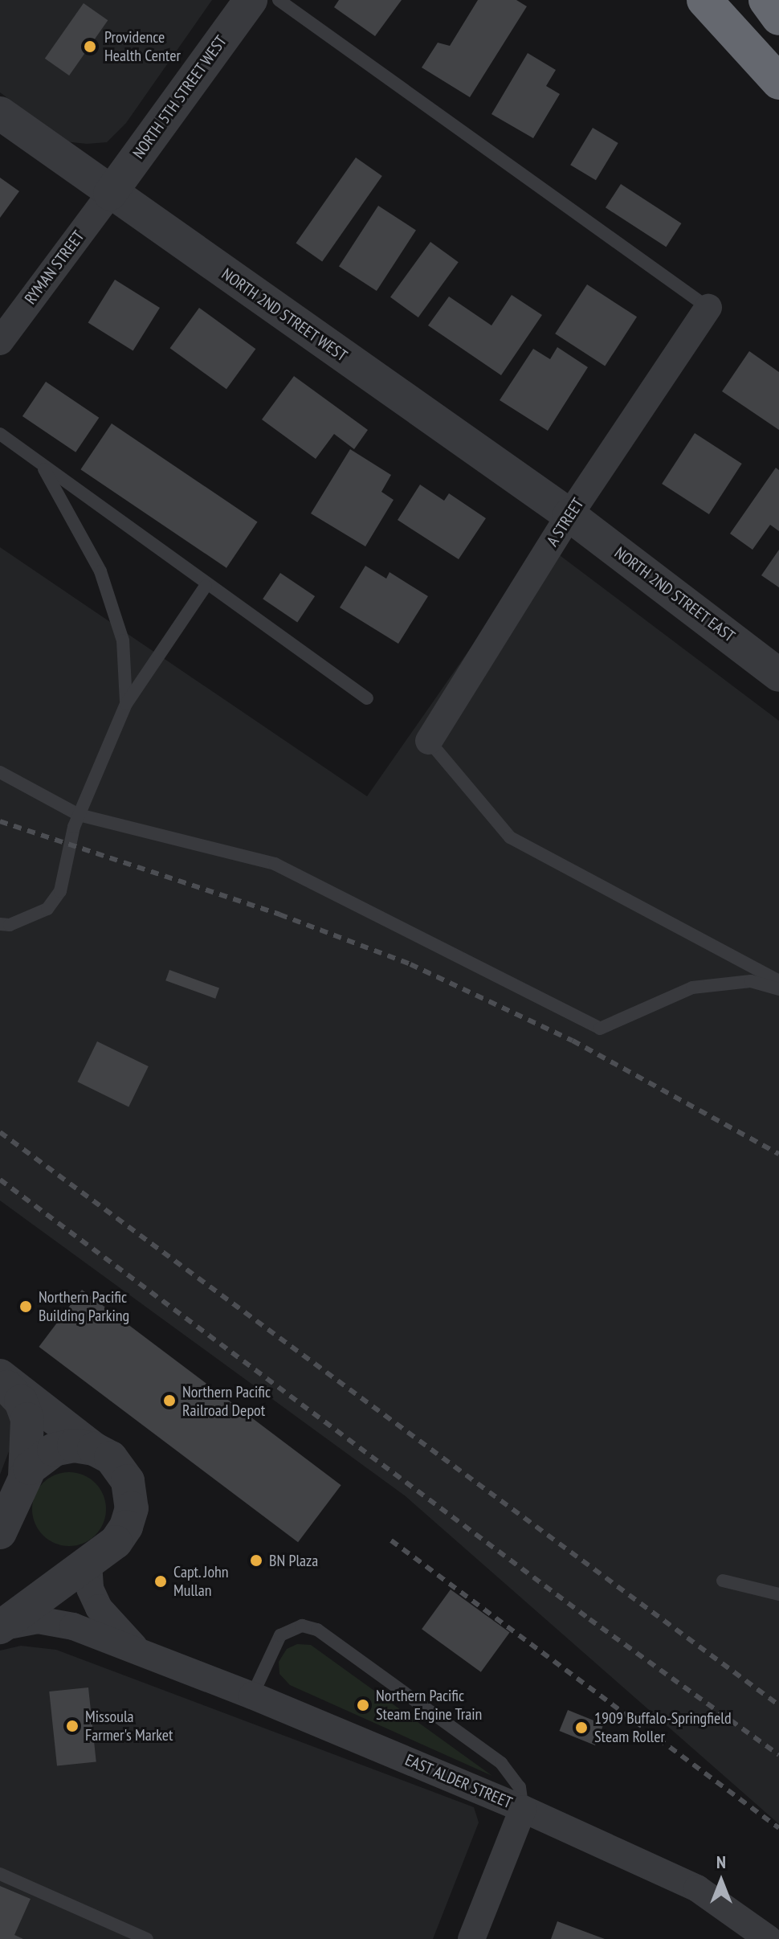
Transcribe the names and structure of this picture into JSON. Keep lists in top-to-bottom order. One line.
{"streets":{"street":["NORTH 5TH STREET WEST","RYMAN STREET","NORTH 2ND STREET WEST","A STREET","NORTH 2ND STREET EAST","EAST ALDER STREET"]},"crossings":[["NORTH 5TH STREET WEST","RYMAN STREET"],["NORTH 5TH STREET WEST","NORTH 2ND STREET WEST"],["RYMAN STREET","NORTH 2ND STREET WEST"],["NORTH 2ND STREET WEST","A STREET"],["NORTH 2ND STREET WEST","NORTH 2ND STREET EAST"],["A STREET","NORTH 2ND STREET EAST"]],"places":["Providence Health Center","Northern Pacific Building Parking","Northern Pacific Railroad Depot","BN Plaza","Capt. John Mullan","Northern Pacific Steam Engine Train","Missoula Farmer's Market","1909 Buffalo-Springfield Steam Roller"],"north":"top"}
